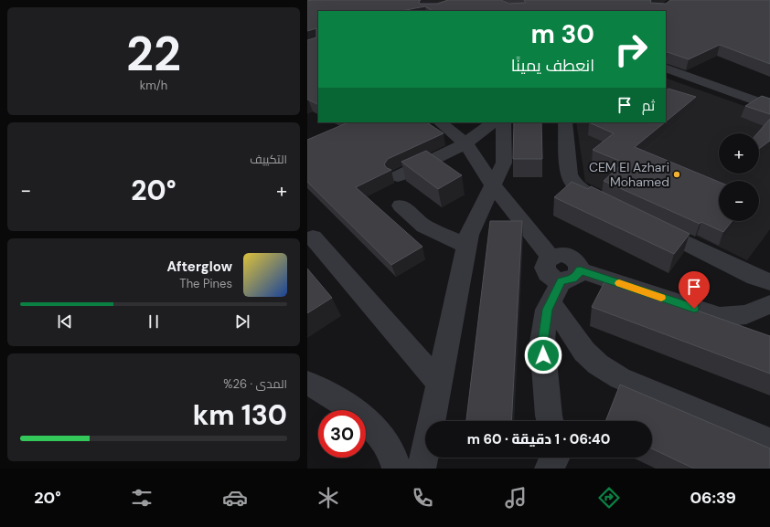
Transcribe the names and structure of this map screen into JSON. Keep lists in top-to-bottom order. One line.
{"places":["CEM El Azhari Mohamed"],"page":{"tile":[["22","km/h"],"التكييف",["المدى · 26%","130 km"]],"turn":["30 m","انعطف يمينًا"],"then":"ثم","map_buttons":["+","−"],"heat":["−","20°","+"],"song":["Afterglow","The Pines"],"limit":"30","trip":"06:40 · 1 دقيقة · 60 m","tabs":["06:39","20°"]}}
